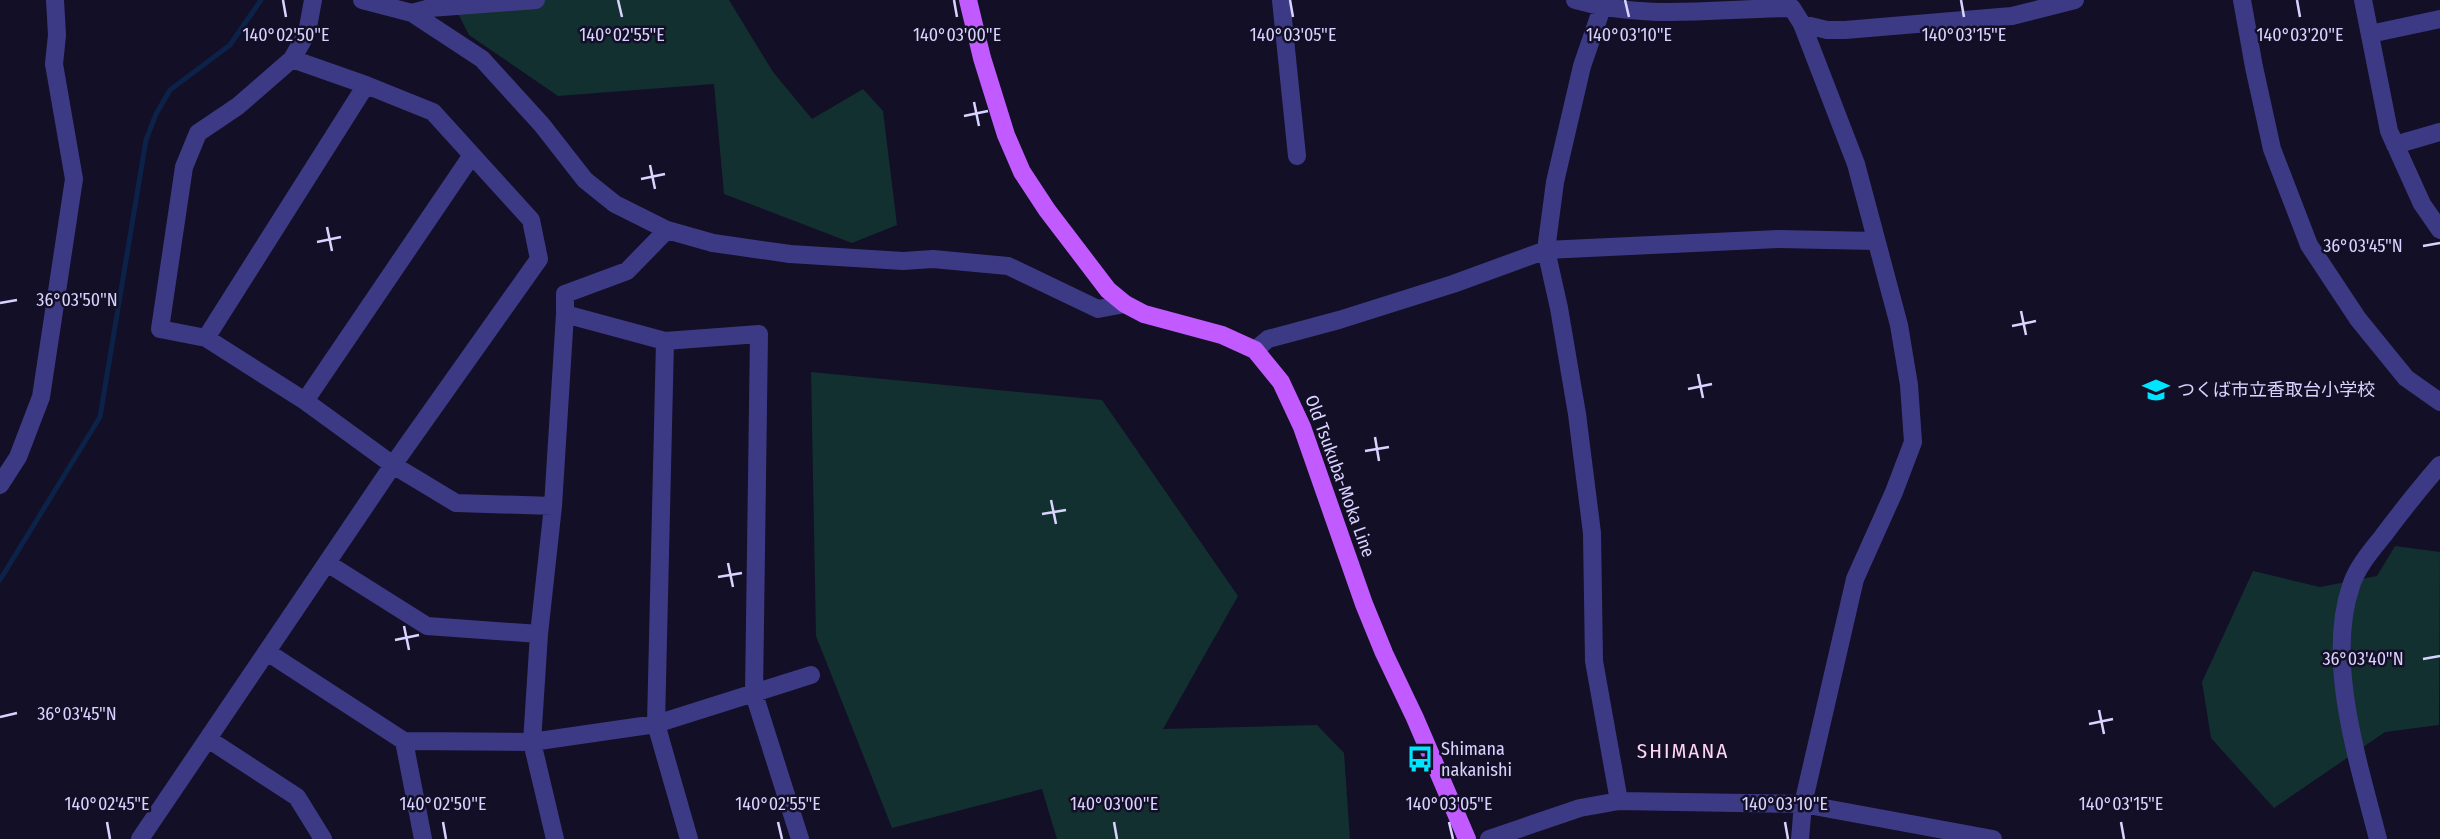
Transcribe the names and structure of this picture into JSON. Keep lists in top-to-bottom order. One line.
{"streets":{"main road":["Old Tsukuba-Moka Line"]},"districts":["SHIMANA"],"places":{"school or university":["つくば市立香取台小学校"],"bus stop":["Shimana nakanishi"]},"coordinates":["140°02'50\"E","140°03'00\"E","140°03'05\"E","140°03'15\"E","140°02'55\"E","140°03'10\"E","140°03'20\"E","36°03'45\"N","36°03'50\"N","36°03'40\"N","140°02'45\"E"]}
